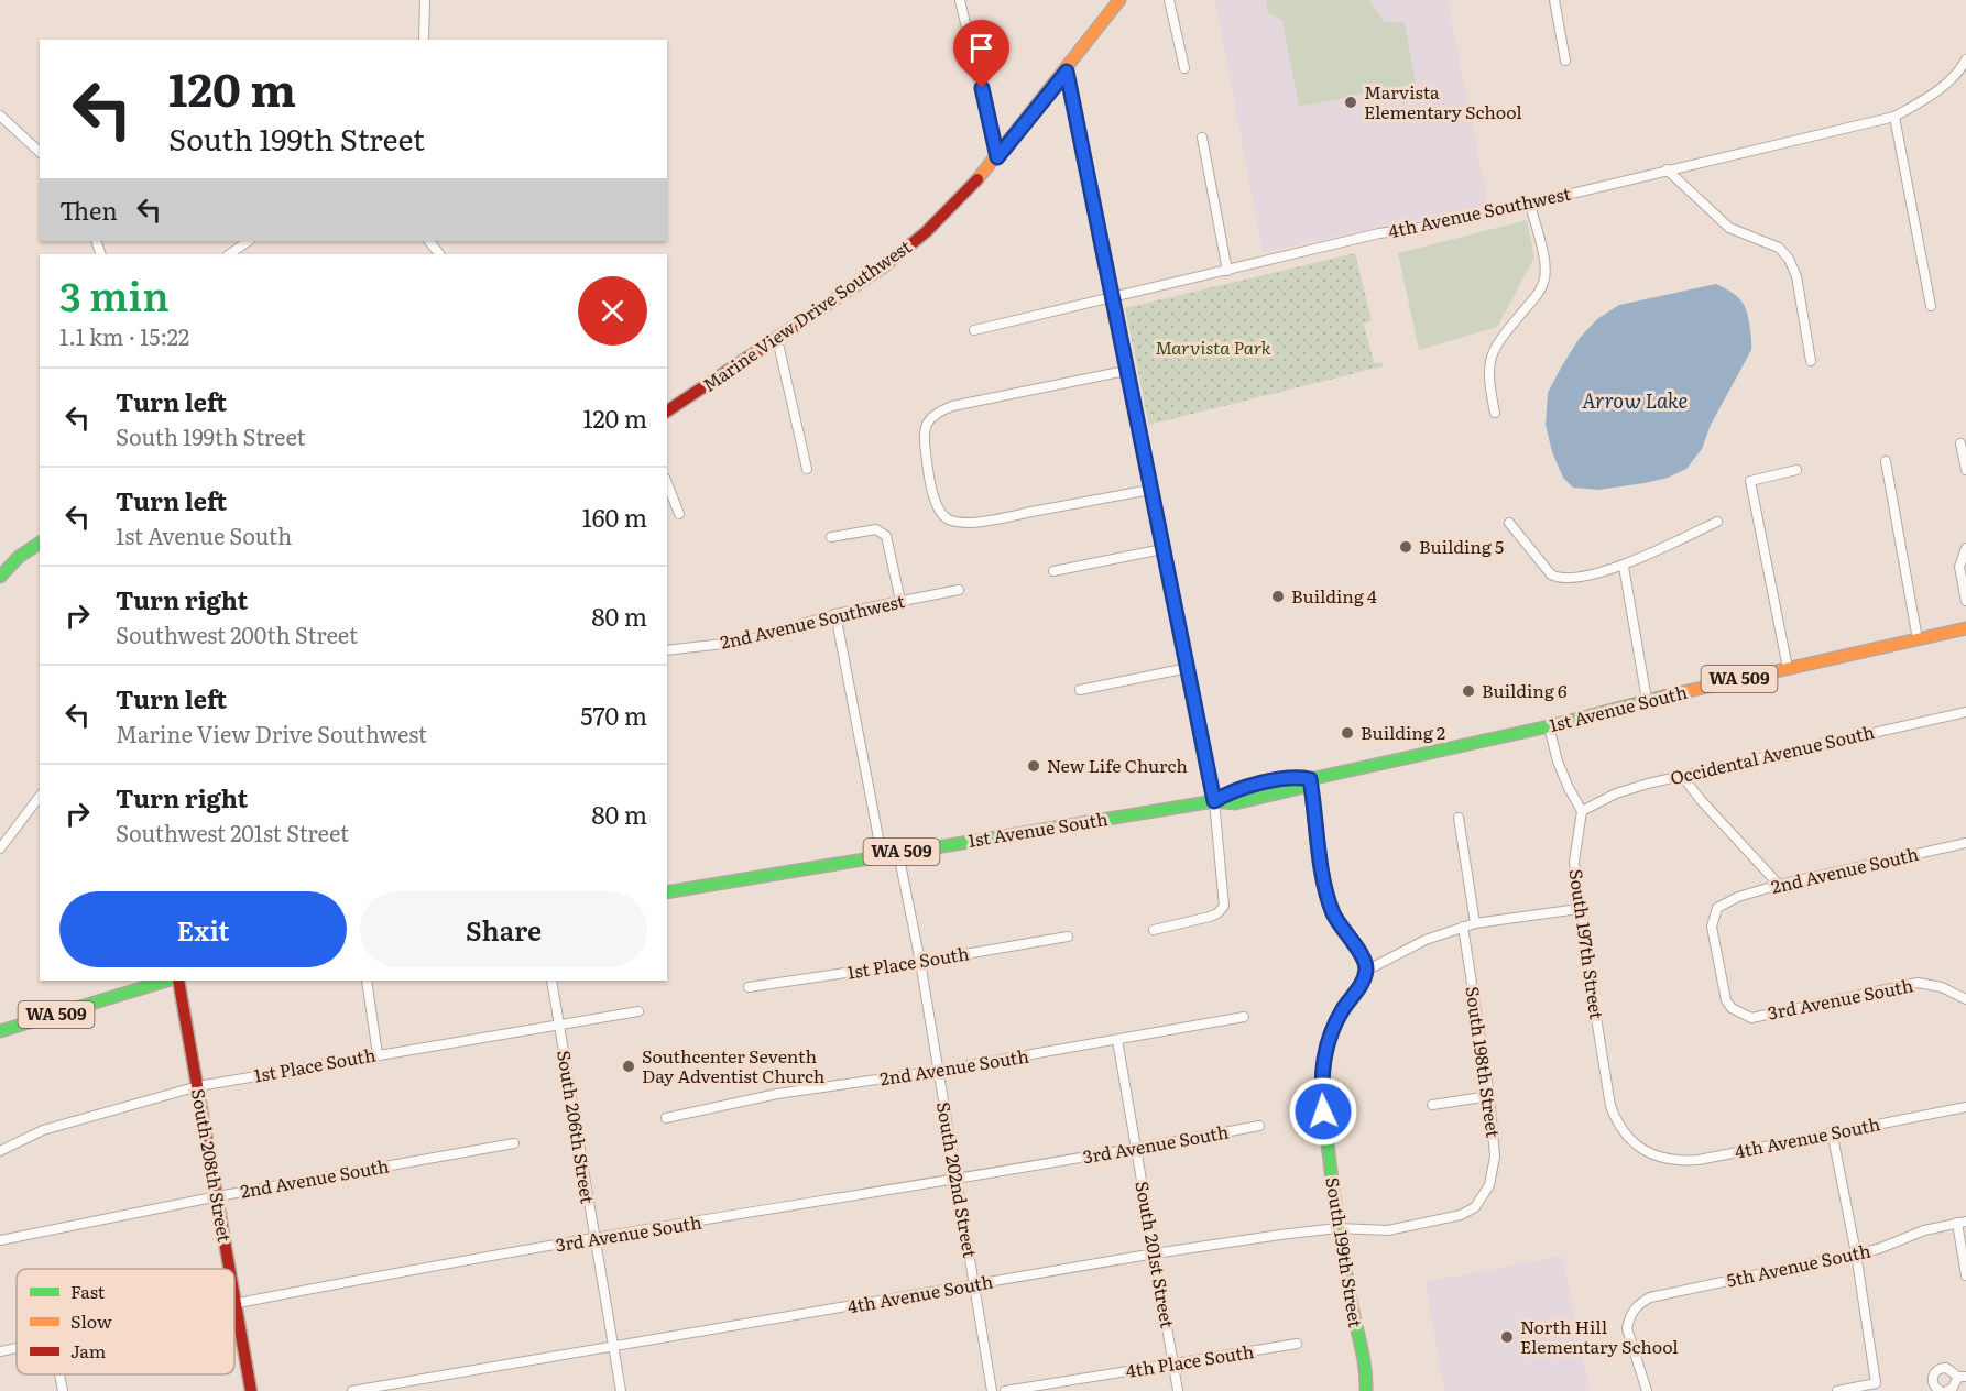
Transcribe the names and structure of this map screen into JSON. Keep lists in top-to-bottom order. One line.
{"streets":{"street":["4th Avenue Southwest","Marine View Drive Southwest","2nd Avenue Southwest","WA 509","1st Avenue South","Occidental Avenue South","2nd Avenue South","South 197th Street","1st Place South","3rd Avenue South","South 198th Street","South 206th Street","4th Avenue South","South 208th Street","South 202nd Street","South 199th Street","South 201st Street","5th Avenue South","4th Place South"]},"crossings":[["1st Avenue South","South 202nd Street"],["Occidental Avenue South","South 197th Street"],["2nd Avenue South","3rd Avenue South"],["2nd Avenue South","South 208th Street"],["2nd Avenue South","South 202nd Street"],["2nd Avenue South","South 201st Street"],["South 197th Street","4th Avenue South"],["1st Place South","South 206th Street"],["1st Place South","South 208th Street"],["1st Place South","South 202nd Street"],["3rd Avenue South","South 206th Street"],["3rd Avenue South","South 208th Street"],["3rd Avenue South","South 202nd Street"],["3rd Avenue South","South 201st Street"],["South 198th Street","4th Avenue South"],["South 206th Street","4th Avenue South"],["4th Avenue South","South 202nd Street"],["4th Avenue South","South 199th Street"],["4th Avenue South","South 201st Street"],["South 201st Street","4th Place South"]],"water":["Arrow Lake"],"parks":["Marvista Park"],"places":["Marvista Elementary School","Building 5","Building 4","Building 6","Building 2","New Life Church","Southcenter Seventh Day Adventist Church","North Hill Elementary School"],"legend":["Fast","Slow","Jam"],"page":{"turn":["120 m","South 199th Street"],"then":"Then","heading":["3 min","1.1 km · 15:22"],"list":[{"name":"Turn left","note":"South 199th Street","value":"120 m"},{"name":"Turn left","note":"1st Avenue South","value":"160 m"},{"name":"Turn right","note":"Southwest 200th Street","value":"80 m"},{"name":"Turn left","note":"Marine View Drive Southwest","value":"570 m"},{"name":"Turn right","note":"Southwest 201st Street","value":"80 m"}],"buttons":["Exit","Share"]}}
